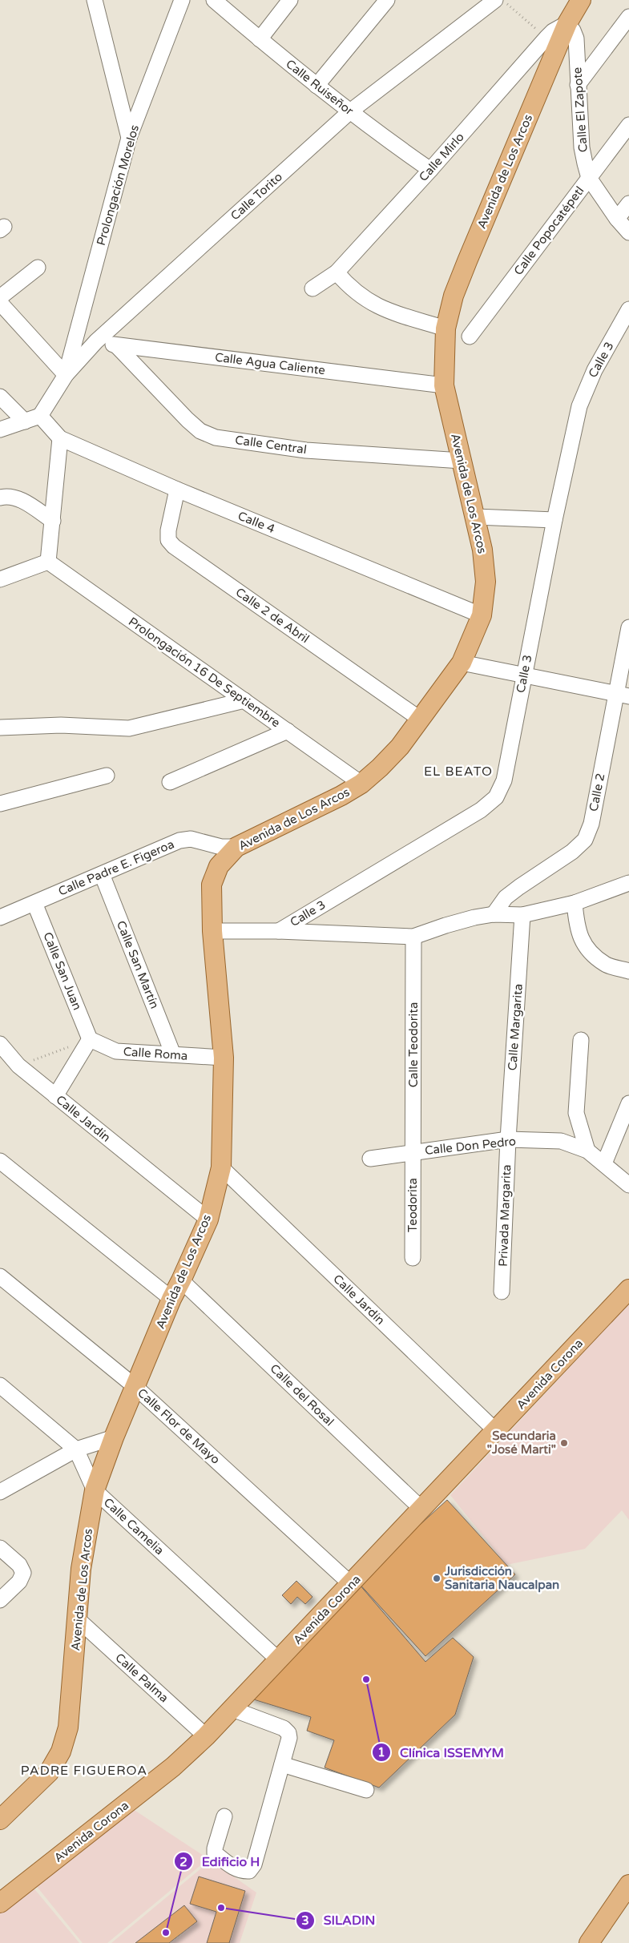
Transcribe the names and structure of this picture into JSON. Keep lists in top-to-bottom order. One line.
{"streets":{"main road":["Avenida de Los Arcos","Avenida Corona"],"street":["Calle Ruiseñor","Calle El Zapote","Calle Mirlo","Prolongación Morelos","Calle Torito","Calle Popocatépetl","Calle 3","Calle Agua Caliente","Calle Central","Calle 4","Calle 2 de Abril","Prolongación 16 De Septiembre","Calle 2","Calle Padre E. Figeroa","Calle San Martín","Calle San Juan","Calle Margarita","Calle Teodorita","Calle Roma","Calle Jardín","Calle Don Pedro","Teodorita","Privada Margarita","Calle del Rosal","Calle Flor de Mayo","Calle Camelia","Calle Palma"]},"crossings":[["Calle Ruiseñor","Calle Mirlo"],["Calle Ruiseñor","Calle Torito"],["Calle El Zapote","Calle Mirlo"],["Calle El Zapote","Avenida de Los Arcos"],["Calle El Zapote","Calle Popocatépetl"],["Calle Mirlo","Avenida de Los Arcos"],["Avenida de Los Arcos","Calle Agua Caliente"],["Avenida de Los Arcos","Calle Central"],["Avenida de Los Arcos","Calle 4"],["Avenida de Los Arcos","Calle 2 de Abril"],["Avenida de Los Arcos","Prolongación 16 De Septiembre"],["Avenida de Los Arcos","Calle Padre E. Figeroa"],["Avenida de Los Arcos","Calle Roma"],["Avenida de Los Arcos","Calle Jardín"],["Avenida de Los Arcos","Calle del Rosal"],["Avenida de Los Arcos","Calle Flor de Mayo"],["Avenida de Los Arcos","Calle Camelia"],["Avenida de Los Arcos","Calle Palma"],["Prolongación Morelos","Calle Torito"],["Calle Torito","Calle Agua Caliente"],["Calle Torito","Calle 4"],["Calle Agua Caliente","Calle Central"],["Calle 4","Calle 2 de Abril"],["Calle Padre E. Figeroa","Calle San Martín"],["Calle Padre E. Figeroa","Calle San Juan"],["Calle San Martín","Calle Roma"],["Calle San Juan","Calle Roma"],["Calle Margarita","Calle Don Pedro"],["Calle Margarita","Privada Margarita"],["Calle Teodorita","Calle Don Pedro"],["Calle Teodorita","Teodorita"],["Calle Jardín","Avenida Corona"],["Calle Don Pedro","Teodorita"],["Calle Don Pedro","Privada Margarita"],["Avenida Corona","Calle del Rosal"],["Avenida Corona","Calle Flor de Mayo"],["Avenida Corona","Calle Camelia"],["Avenida Corona","Calle Palma"]],"districts":["EL BEATO","PADRE FIGUEROA"],"places":["Secundaria \"José Marti\"","Jurisdicción Sanitaria Naucalpan","Clínica ISSEMYM","SILADIN","Edificio H"]}
